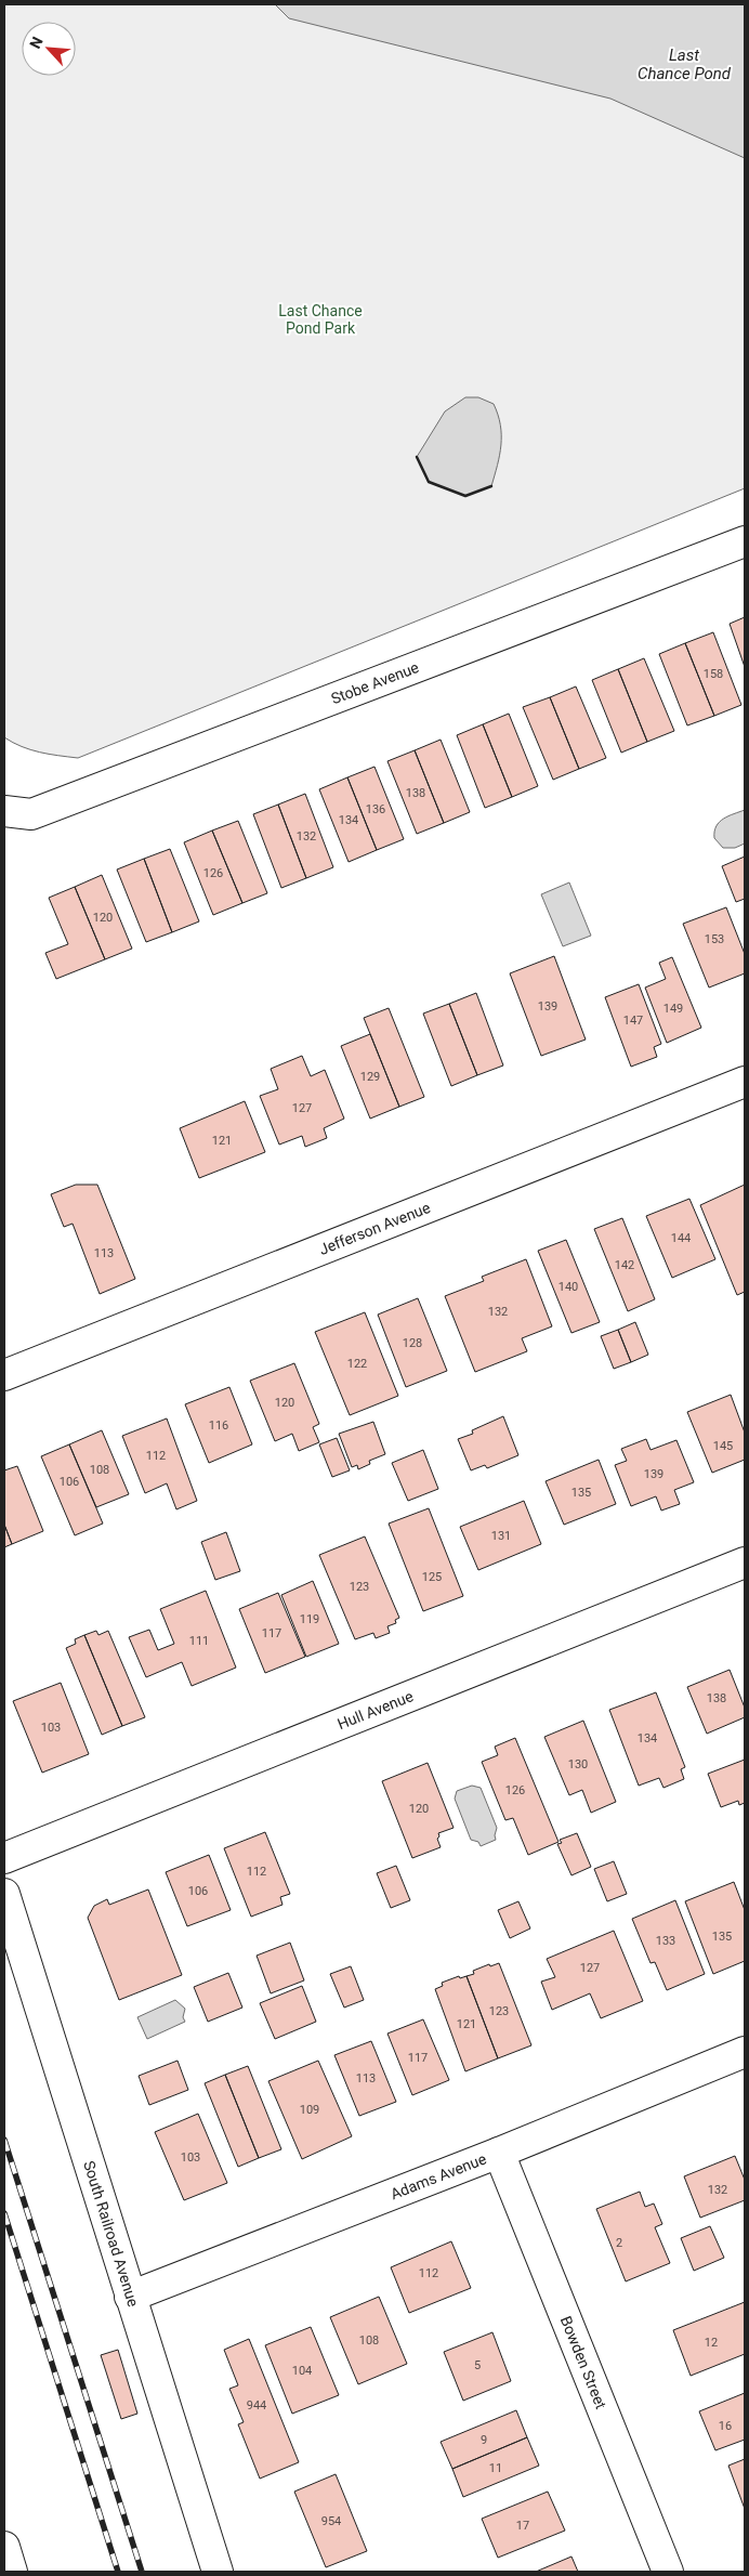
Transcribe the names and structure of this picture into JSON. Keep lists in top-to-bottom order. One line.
{"streets":{"street":["Stobe Avenue","Jefferson Avenue","Hull Avenue","Adams Avenue","South Railroad Avenue","Bowden Street"]},"crossings":[["Adams Avenue","South Railroad Avenue"],["Adams Avenue","Bowden Street"]],"water":["Last Chance Pond"],"parks":["Last Chance Pond Park"],"house_numbers":["158","138","136","134","132","126","120","153","139","149","147","129","127","121","144","113","142","140","132","128","122","120","116","145","112","108","139","106","135","131","125","123","119","117","111","138","103","134","130","126","120","112","106","135","133","127","123","121","117","113","109","103","132","2","112","108","12","5","104","944","16","9","11","954","17"],"north":"top left"}
